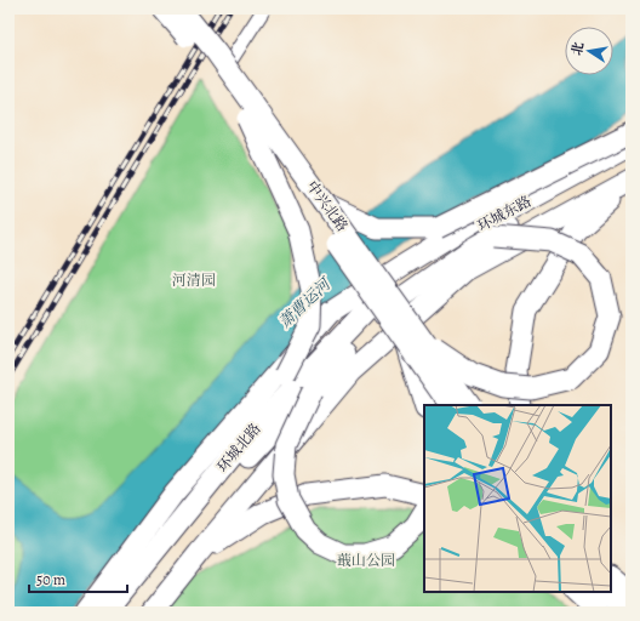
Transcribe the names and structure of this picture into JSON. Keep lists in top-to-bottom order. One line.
{"streets":{"main road":["中兴北路","环城东路","环城北路"]},"crossings":[["环城东路","环城北路"]],"water":["萧曹运河"],"parks":["河清园","蕺山公园"],"scale_bar":"50 m","north":"left"}
